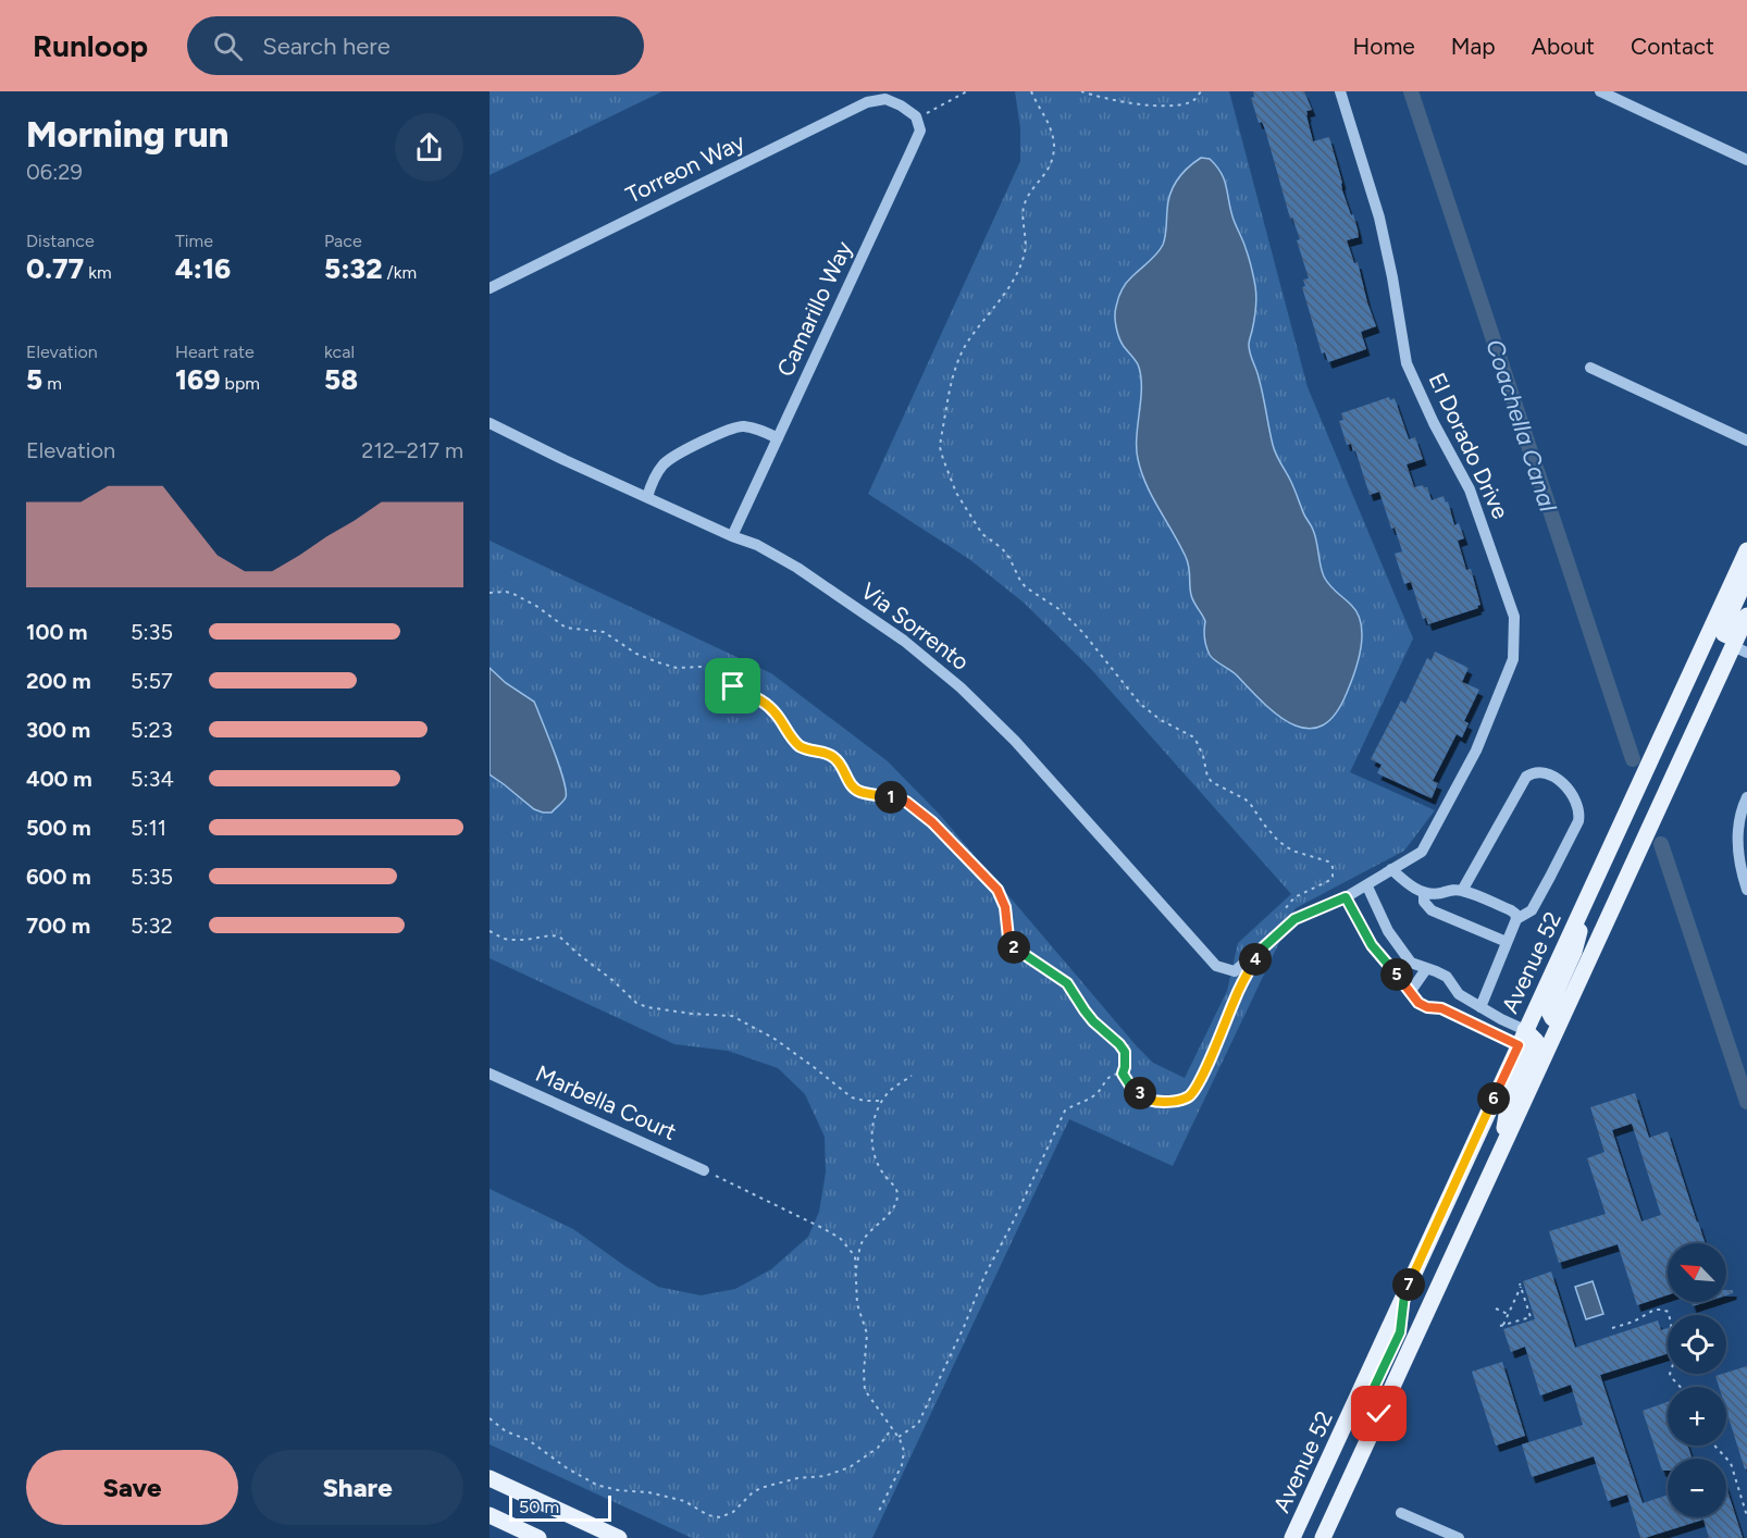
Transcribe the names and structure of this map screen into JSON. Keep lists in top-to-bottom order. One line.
{"streets":{"main road":["Avenue 52"],"street":["Torreon Way","Camarillo Way","El Dorado Drive","Via Sorrento","Marbella Court"]},"crossings":[["Torreon Way","Camarillo Way"],["Camarillo Way","Via Sorrento"],["El Dorado Drive","Via Sorrento"]],"water":["Coachella Canal"],"scale_bar":"50 m","north":"top left","page":{"header":"Runloop","search":"Search here","nav":["Home","Map","About","Contact"],"heading":["Morning run","06:29"],"stats":[["Distance","0.77 km"],["Time","4:16"],["Pace","5:32 /km"],["Elevation","5 m"],["Heart rate","169 bpm"],["kcal","58"]],"chart":["Elevation","212–217 m"],"list":[{"name":"100 m","note":"5:35"},{"name":"200 m","note":"5:57"},{"name":"300 m","note":"5:23"},{"name":"400 m","note":"5:34"},{"name":"500 m","note":"5:11"},{"name":"600 m","note":"5:35"},{"name":"700 m","note":"5:32"}],"pins":["1","2","4","5","3","6","7"],"map_buttons":["+","−"],"buttons":["Save","Share"],"scale":"50 m"}}
